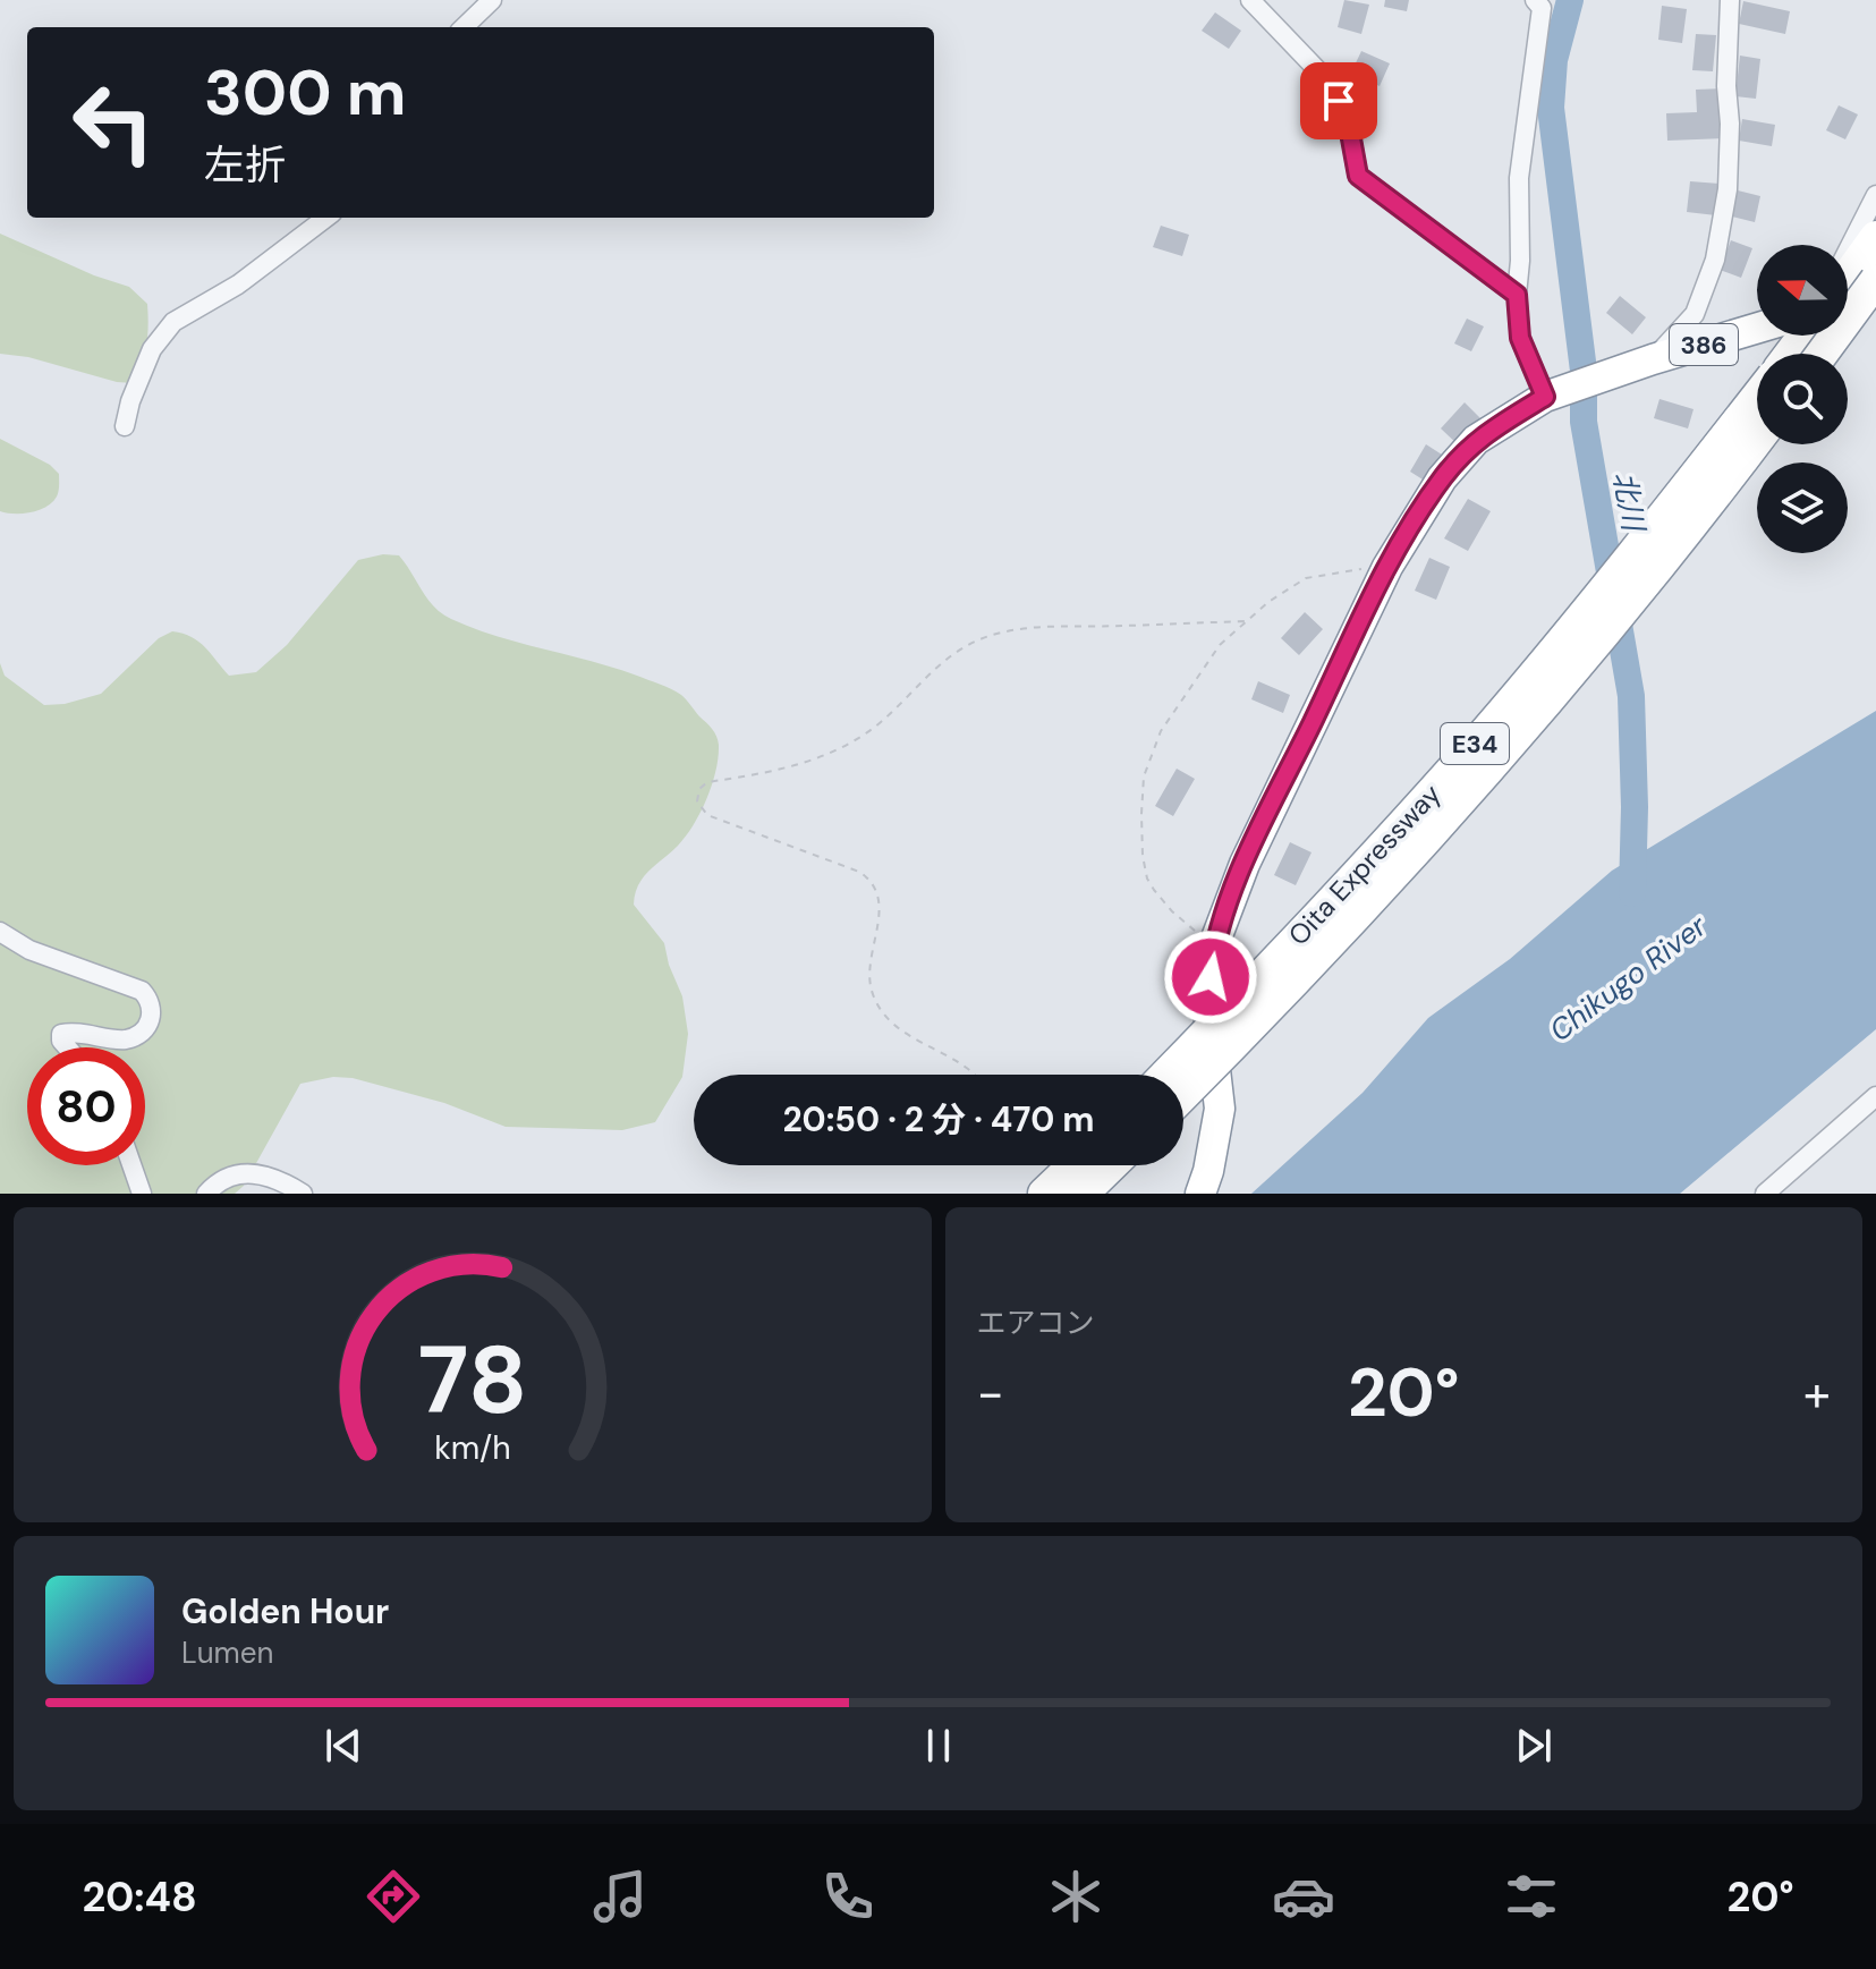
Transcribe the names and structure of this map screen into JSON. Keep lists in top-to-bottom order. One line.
{"streets":{"highway":["386","E34","Oita Expressway"]},"water":["北川","Chikugo River"],"north":"left","page":{"turn":["300 m","左折"],"limit":"80","trip":"20:50 · 2 分 · 470 m","tile":"エアコン","heat":["−","20°","+"],"song":["Golden Hour","Lumen"],"tabs":["20:48","20°"],"gauge":["78","km/h"]}}
